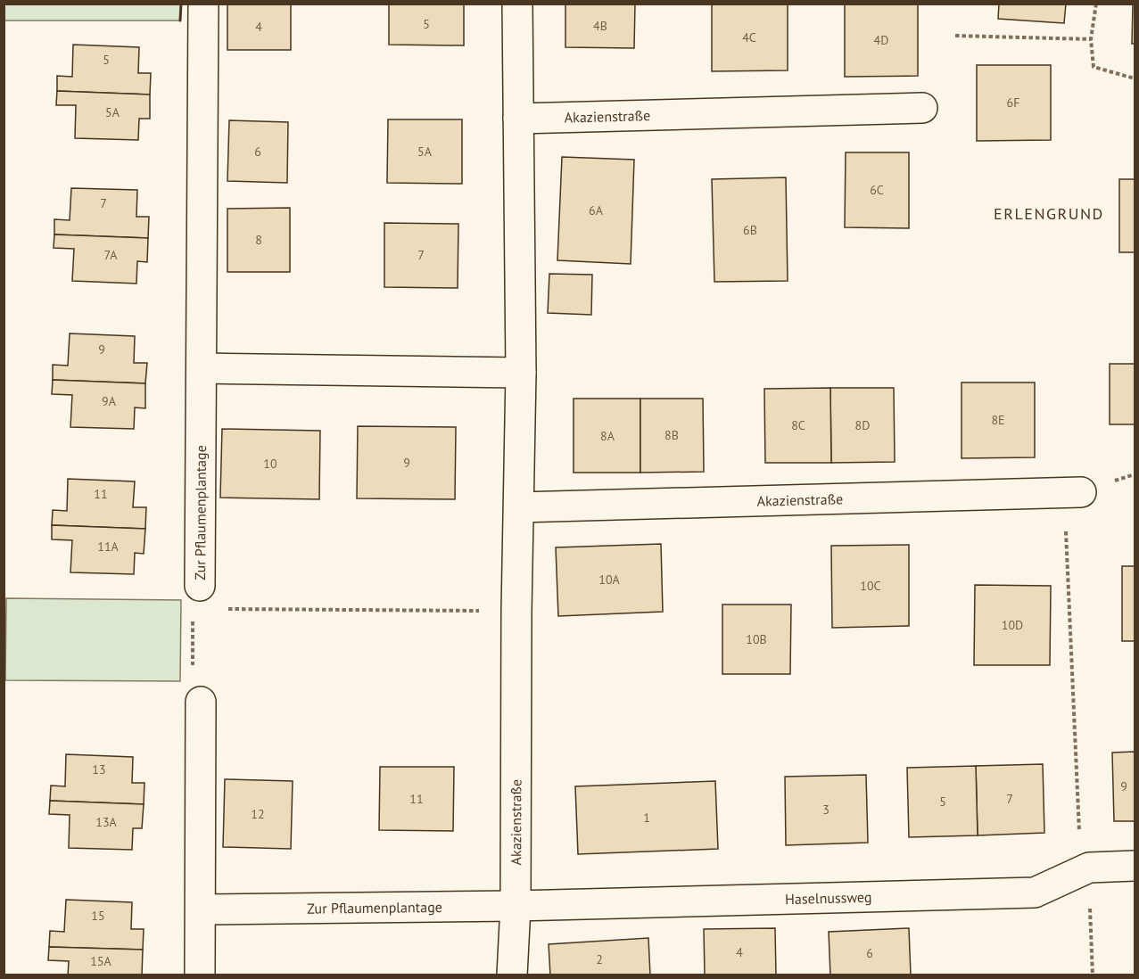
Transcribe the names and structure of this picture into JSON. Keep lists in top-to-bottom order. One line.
{"streets":{"street":["Akazienstraße","Zur Pflaumenplantage","Haselnussweg"]},"crossings":[["Akazienstraße","Zur Pflaumenplantage"],["Akazienstraße","Haselnussweg"],["Zur Pflaumenplantage","Haselnussweg"]],"districts":["ERLENGRUND"],"house_numbers":["5","4B","4","4C","4D","5","6F","5A","6","5A","6C","7","6A","6B","8","7A","7","9","9A","8E","8C","8D","8B","8A","9","10","11","11A","10A","10C","10D","10B","13","9","11","7","5","3","12","1","13A","15","4","6","2","15A"]}
